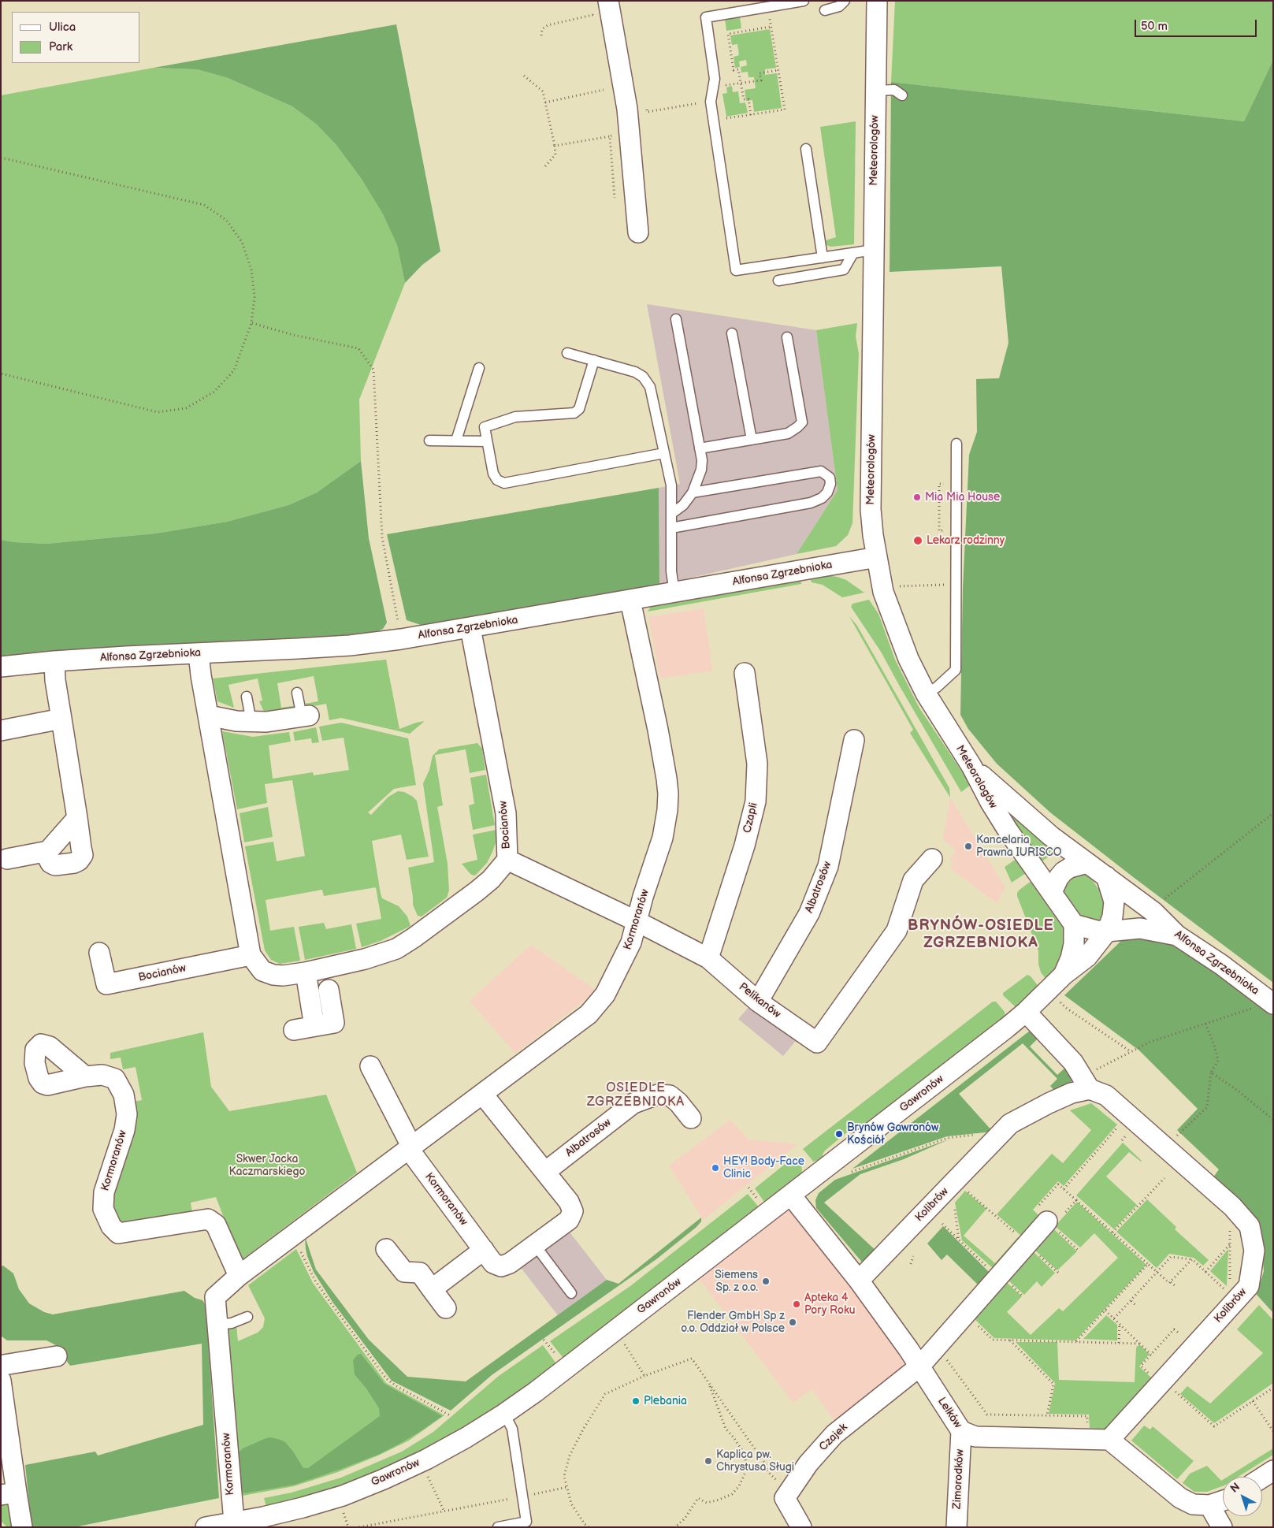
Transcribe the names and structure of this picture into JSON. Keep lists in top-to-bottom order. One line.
{"streets":{"street":["Meteorologów","Alfonsa Zgrzebnioka","Czapli","Bocianów","Albatrosów","Kormoranów","Pelikanów","Gawronów","Kolibrów","Lelków","Czajek","Zimorodków"]},"crossings":[["Meteorologów","Alfonsa Zgrzebnioka"],["Meteorologów","Gawronów"],["Alfonsa Zgrzebnioka","Bocianów"],["Alfonsa Zgrzebnioka","Kormoranów"],["Alfonsa Zgrzebnioka","Gawronów"],["Czapli","Pelikanów"],["Bocianów","Pelikanów"],["Albatrosów","Pelikanów"],["Kormoranów","Pelikanów"],["Kormoranów","Gawronów"],["Gawronów","Lelków"],["Kolibrów","Lelków"],["Lelków","Czajek"],["Lelków","Zimorodków"]],"districts":["BRYNÓW-OSIEDLE ZGRZEBNIOKA","OSIEDLE ZGRZEBNIOKA"],"parks":["Skwer Jacka Kaczmarskiego"],"places":["Mia Mia House","Lekarz rodzinny","Kancelaria Prawna IURISCO","Brynów Gawronów Kościół","HEY! Body-Face Clinic","Siemens Sp. z o.o.","Apteka 4 Pory Roku","Flender GmbH Sp z o.o. Oddział w Polsce","Plebania","Kaplica pw. Chrystusa Sługi"],"legend":["Ulica","Park"],"scale_bar":"50 m","north":"top left"}
